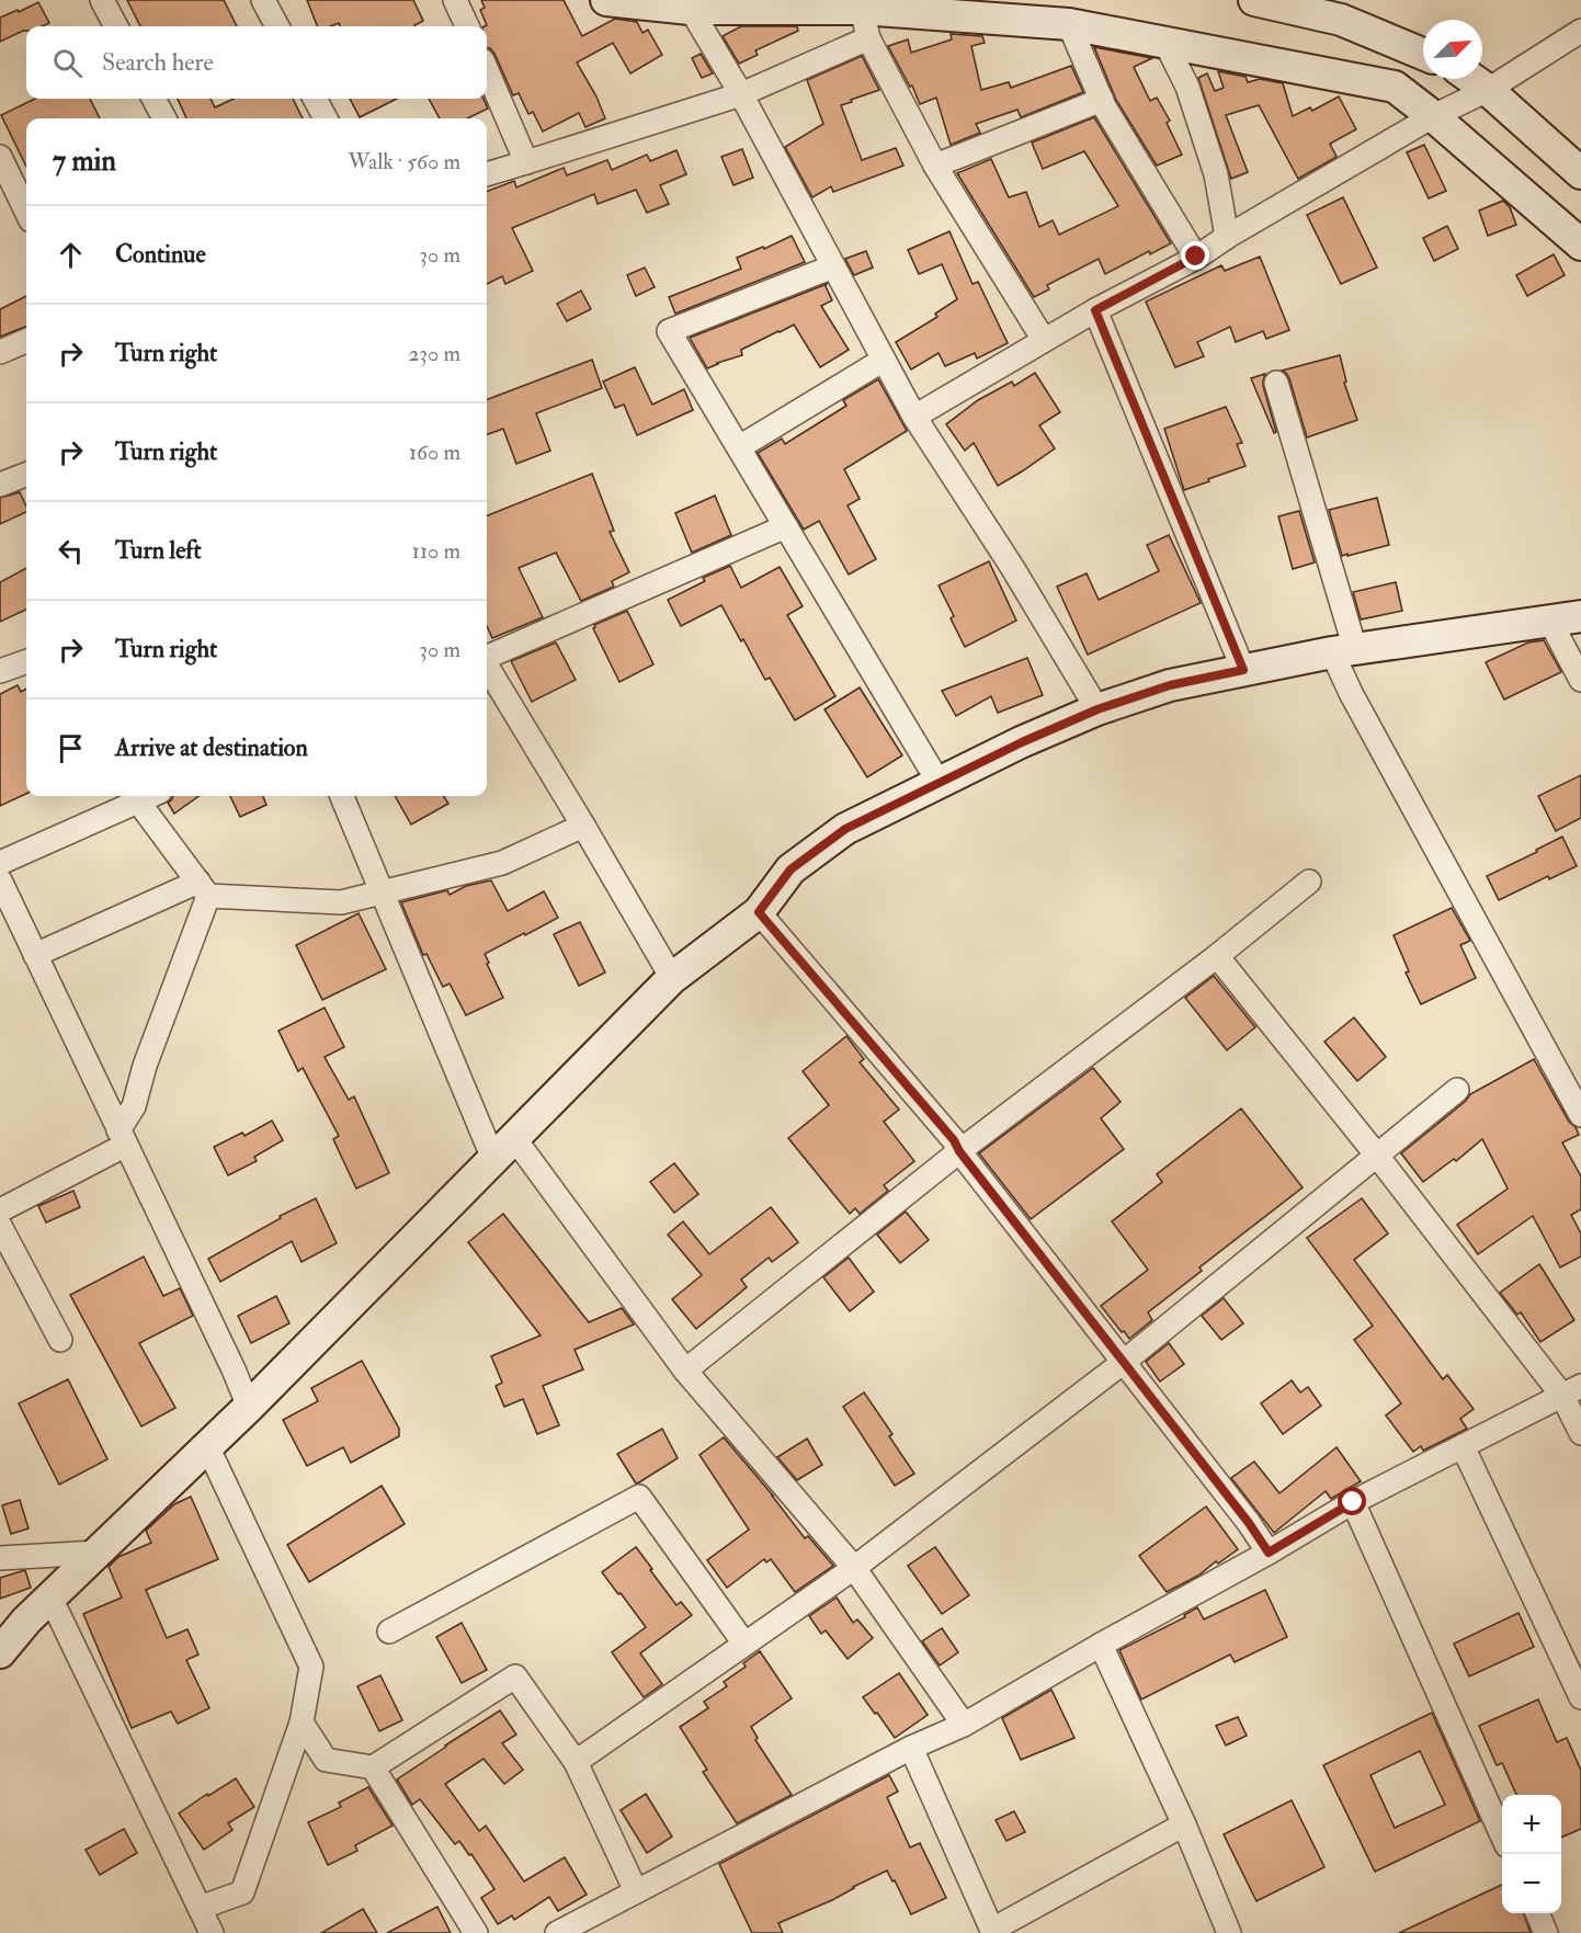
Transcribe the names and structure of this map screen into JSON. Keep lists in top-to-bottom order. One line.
{"north":"top right","page":{"search":"Search here","heading":["7 min","Walk · 560 m"],"list":[["Continue","30 m"],["Turn right","230 m"],["Turn right","160 m"],["Turn left","110 m"],["Turn right","30 m"],"Arrive at destination"],"map_buttons":["+","−"]}}
